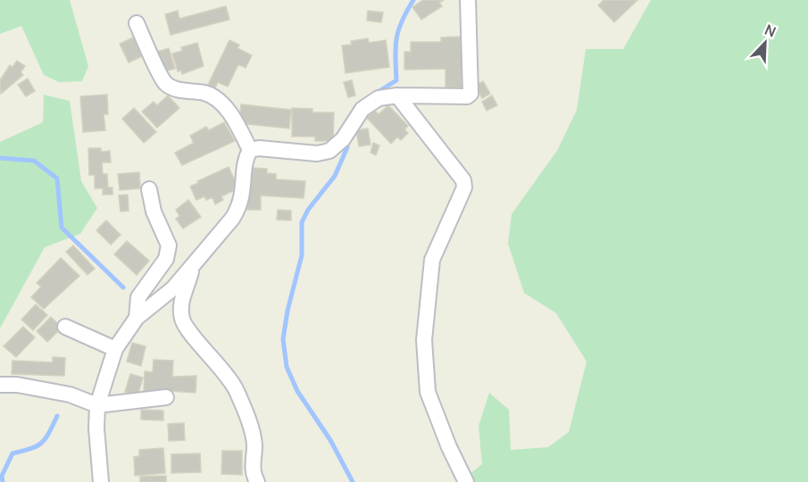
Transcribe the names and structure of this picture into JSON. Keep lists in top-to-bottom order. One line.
{"north":"top right"}
